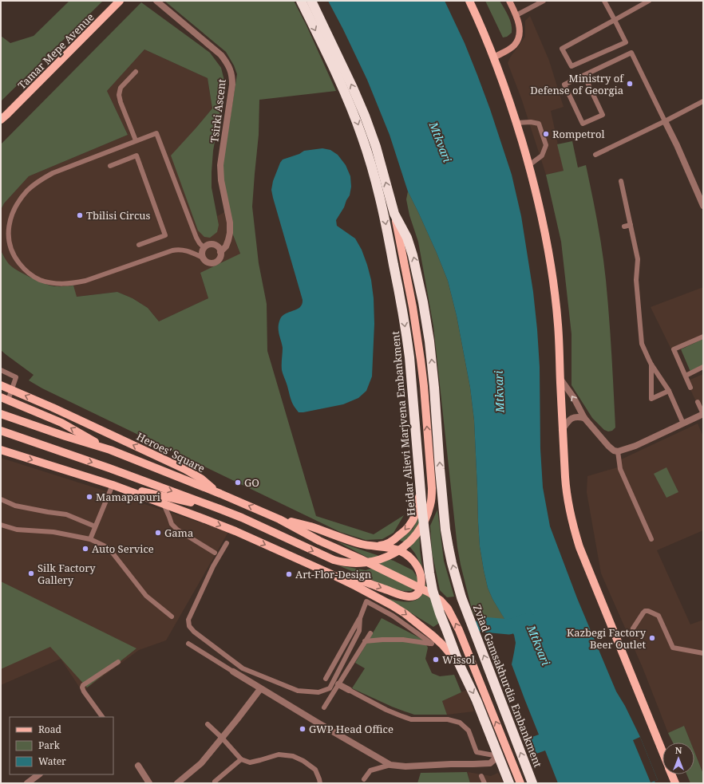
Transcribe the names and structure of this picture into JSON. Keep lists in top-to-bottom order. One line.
{"streets":{"highway":["Heidar Alievi Marjvena Embankment","Zviad Gamsakhurdia Embankment"],"main road":["Tamar Mepe Avenue","Heroes' Square"],"street":["Tsirki Ascent"]},"one_way":["Zviad Gamsakhurdia Embankment"],"water":["Mtkvari"],"places":["Ministry of Defense of Georgia","Rompetrol","Tbilisi Circus","GO","Mamapapuri","Gama","Auto Service","Silk Factory Gallery","Art-Flor-Design","Kazbegi Factory Beer Outlet","Wissol","GWP Head Office"],"legend":["Road","Park","Water"],"north":"top"}
